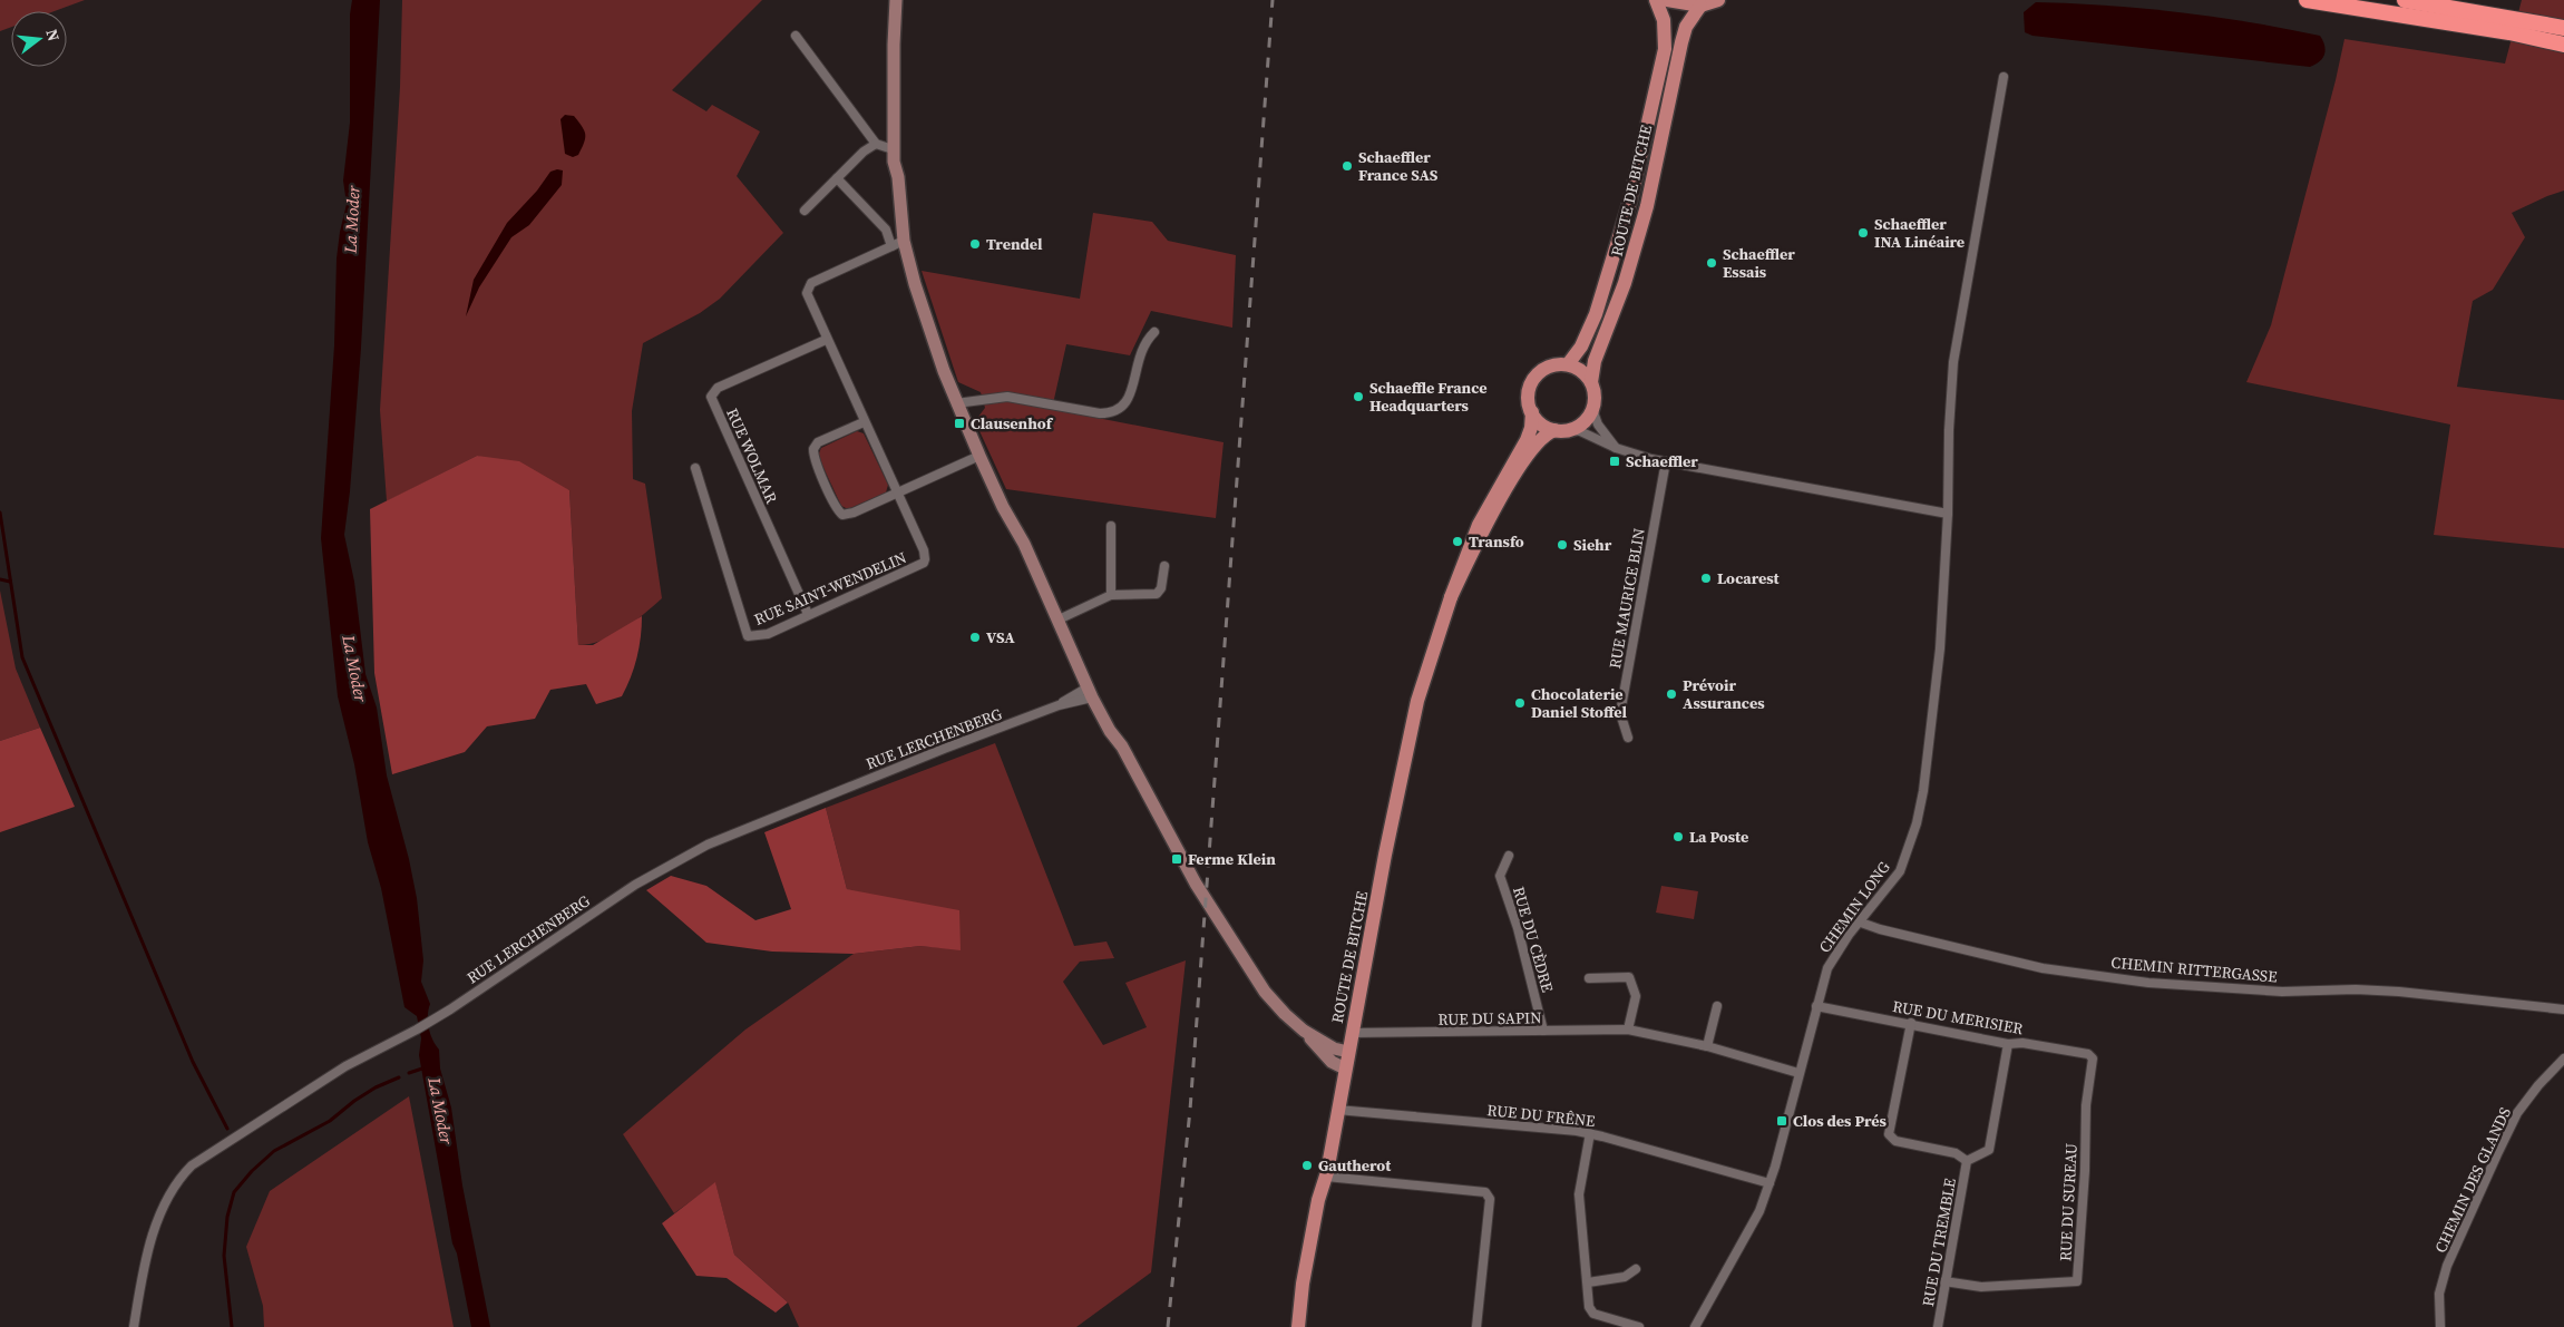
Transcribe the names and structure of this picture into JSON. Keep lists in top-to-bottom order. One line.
{"streets":{"main road":["ROUTE DE BITCHE"],"street":["RUE WOLMAR","RUE SAINT-WENDELIN","RUE MAURICE BLIN","RUE LERCHENBERG","CHEMIN LONG","RUE DU CÈDRE","CHEMIN RITTERGASSE","RUE DU MERISIER","RUE DU SAPIN","RUE DU FRÊNE","CHEMIN DES GLANDS","RUE DU SUREAU","RUE DU TREMBLE"]},"crossings":[["ROUTE DE BITCHE","RUE DU SAPIN"],["ROUTE DE BITCHE","RUE DU FRÊNE"],["RUE WOLMAR","RUE SAINT-WENDELIN"],["CHEMIN LONG","CHEMIN RITTERGASSE"],["CHEMIN LONG","RUE DU MERISIER"],["CHEMIN LONG","RUE DU SAPIN"],["CHEMIN LONG","RUE DU FRÊNE"],["RUE DU CÈDRE","RUE DU SAPIN"],["RUE DU MERISIER","RUE DU SUREAU"],["RUE DU MERISIER","RUE DU TREMBLE"],["RUE DU SUREAU","RUE DU TREMBLE"]],"water":["La Moder"],"places":{"other":["Schaeffler France SAS","Schaeffler INA Linéaire","Trendel","Schaeffler Essais","Schaeffle France Headquarters","Transfo","Siehr","Locarest","VSA","Prévoir Assurances","Chocolaterie Daniel Stoffel","La Poste","Gautherot"],"transit":["Clausenhof","Schaeffler","Ferme Klein","Clos des Prés"]},"north":"right"}
